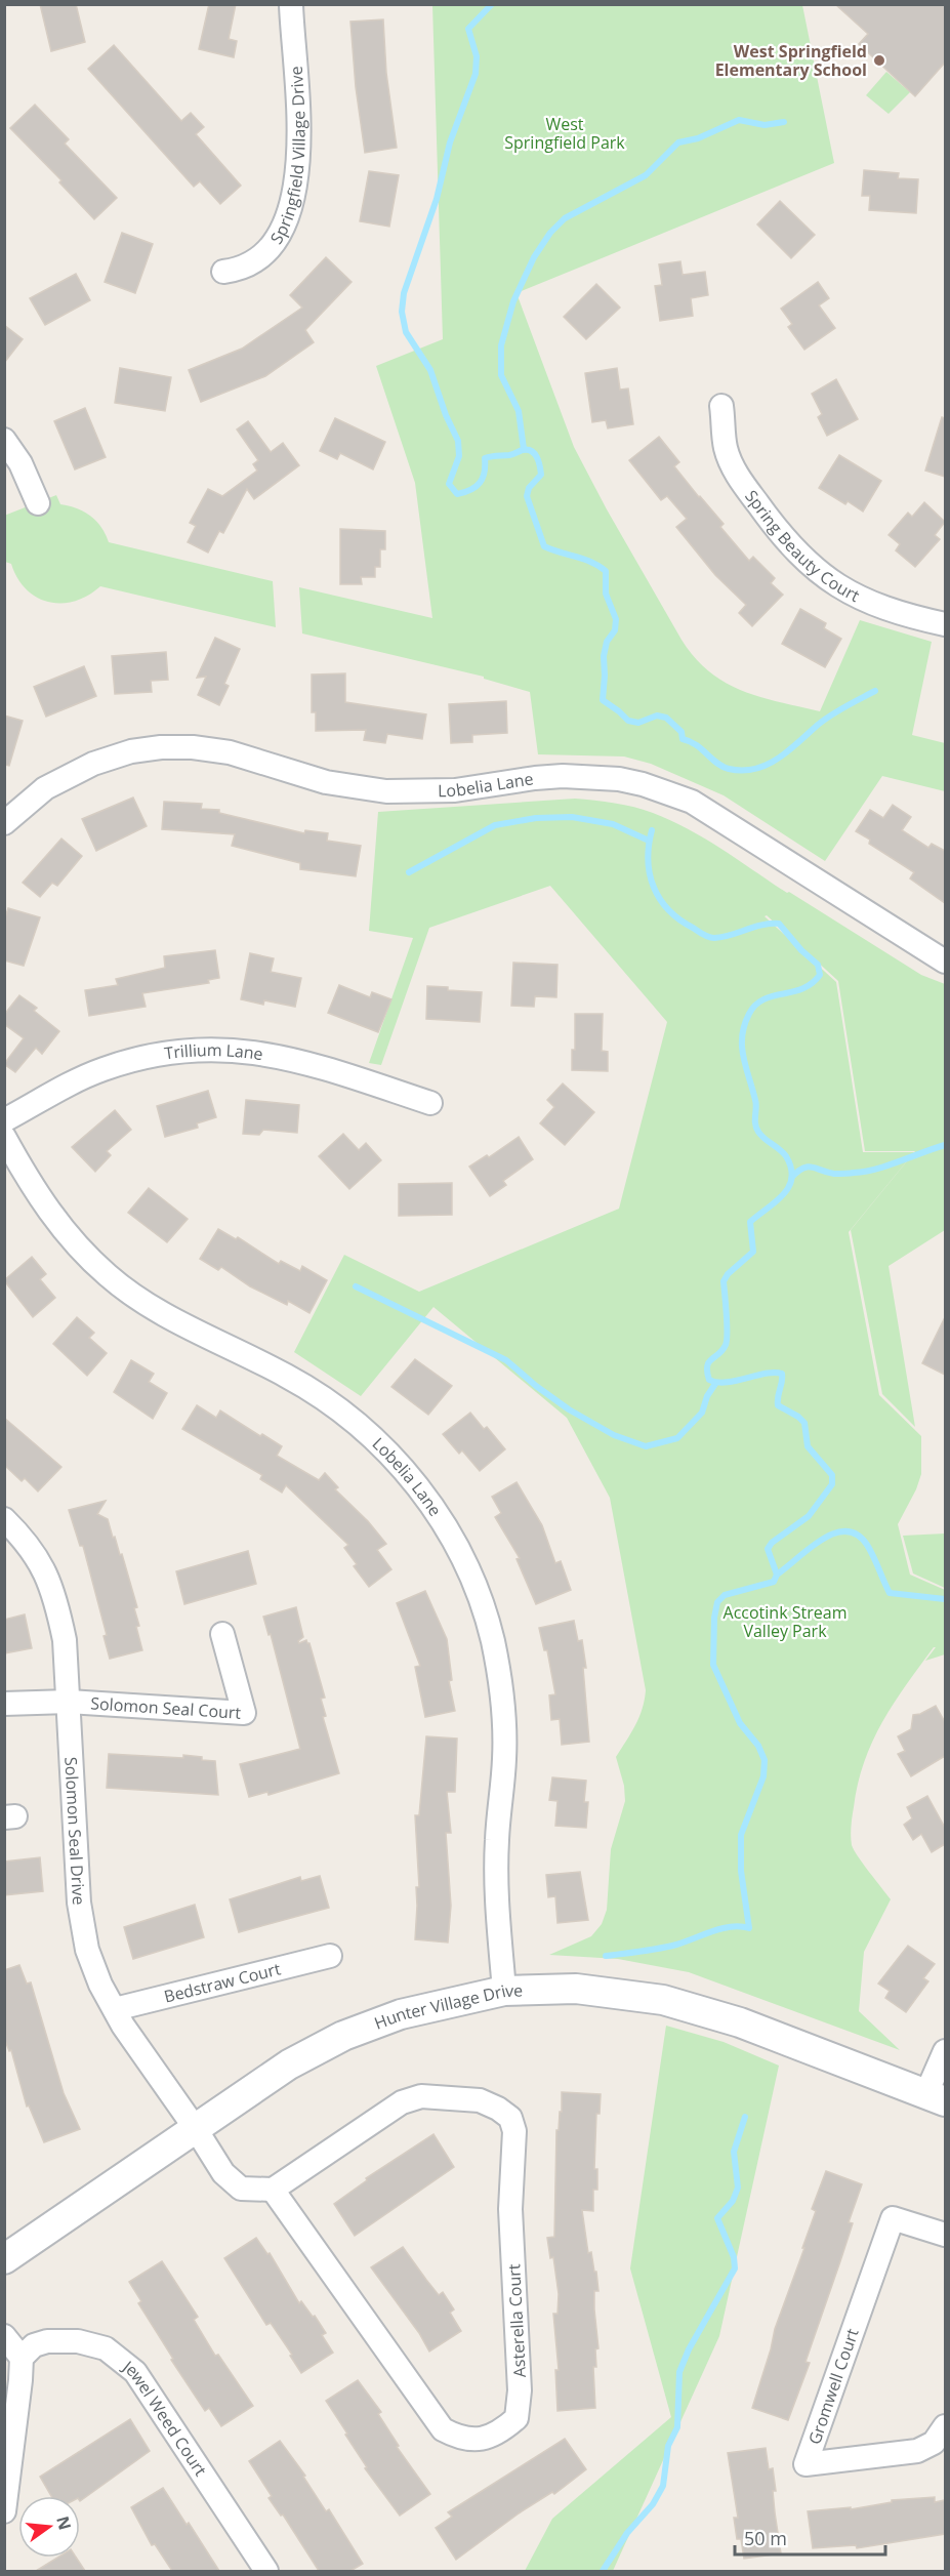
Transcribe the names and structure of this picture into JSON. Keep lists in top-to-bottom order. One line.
{"streets":{"street":["Springfield Village Drive","Spring Beauty Court","Lobelia Lane","Trillium Lane","Solomon Seal Court","Solomon Seal Drive","Bedstraw Court","Hunter Village Drive","Asterella Court","Gromwell Court","Jewel Weed Court"]},"crossings":[["Lobelia Lane","Hunter Village Drive"],["Solomon Seal Court","Solomon Seal Drive"],["Solomon Seal Drive","Bedstraw Court"],["Solomon Seal Drive","Hunter Village Drive"]],"parks":["West Springfield Park","Accotink Stream Valley Park"],"places":["West Springfield Elementary School"],"scale_bar":"50 m","north":"right"}
